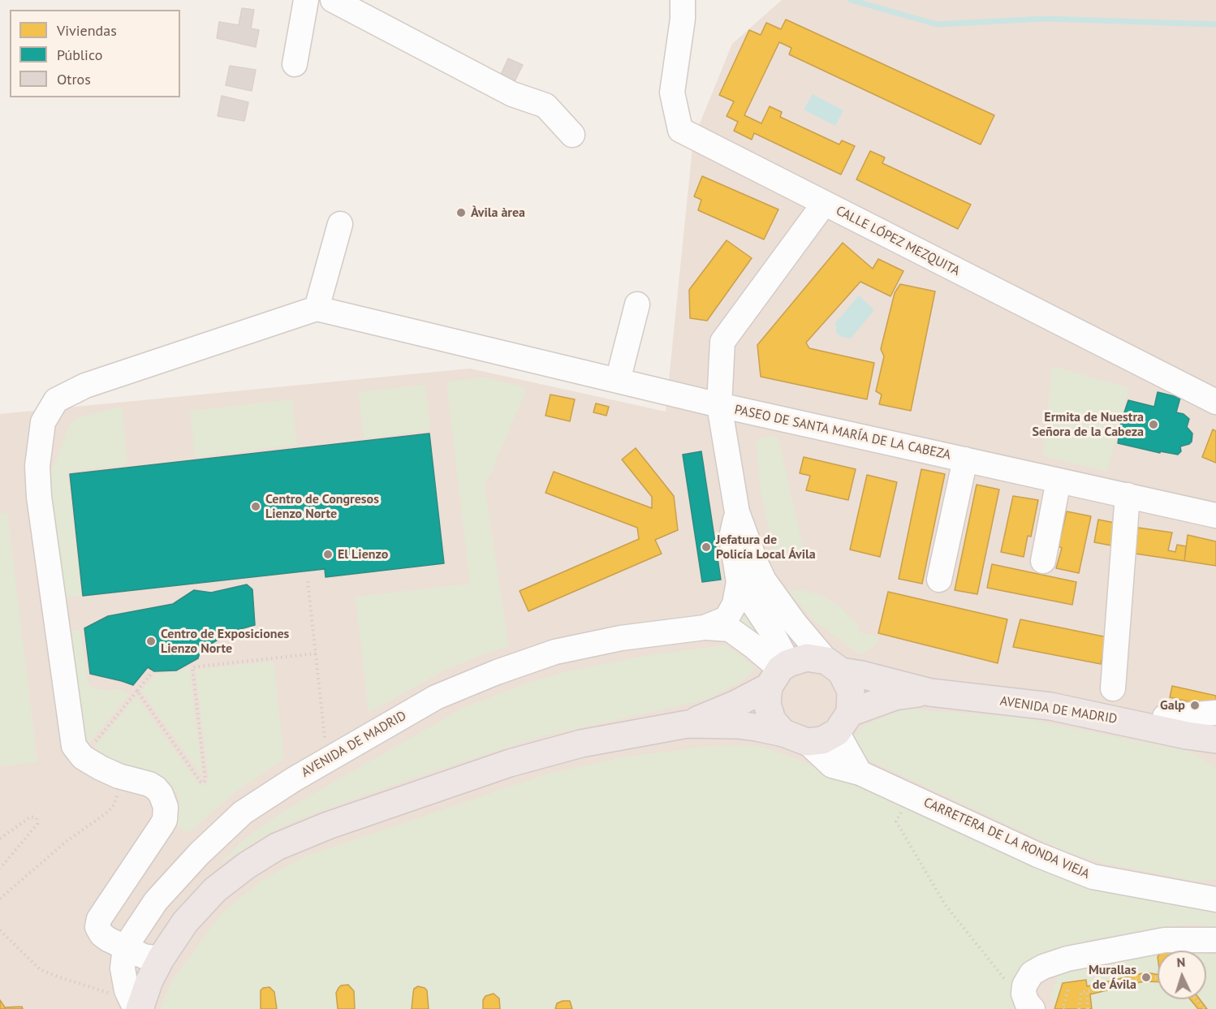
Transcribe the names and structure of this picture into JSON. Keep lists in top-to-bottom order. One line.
{"streets":{"highway":["AVENIDA DE MADRID"],"street":["CALLE LÓPEZ MEZQUITA","PASEO DE SANTA MARÍA DE LA CABEZA","CARRETERA DE LA RONDA VIEJA"]},"crossings":[["AVENIDA DE MADRID","CARRETERA DE LA RONDA VIEJA"]],"places":["Àvila àrea","Ermita de Nuestra Señora de la Cabeza","Centro de Congresos Lienzo Norte","Jefatura de Policía Local Ávila","El Lienzo","Centro de Exposiciones Lienzo Norte","Galp","Murallas de Ávila"],"legend":["Viviendas","Público","Otros"],"north":"top"}
